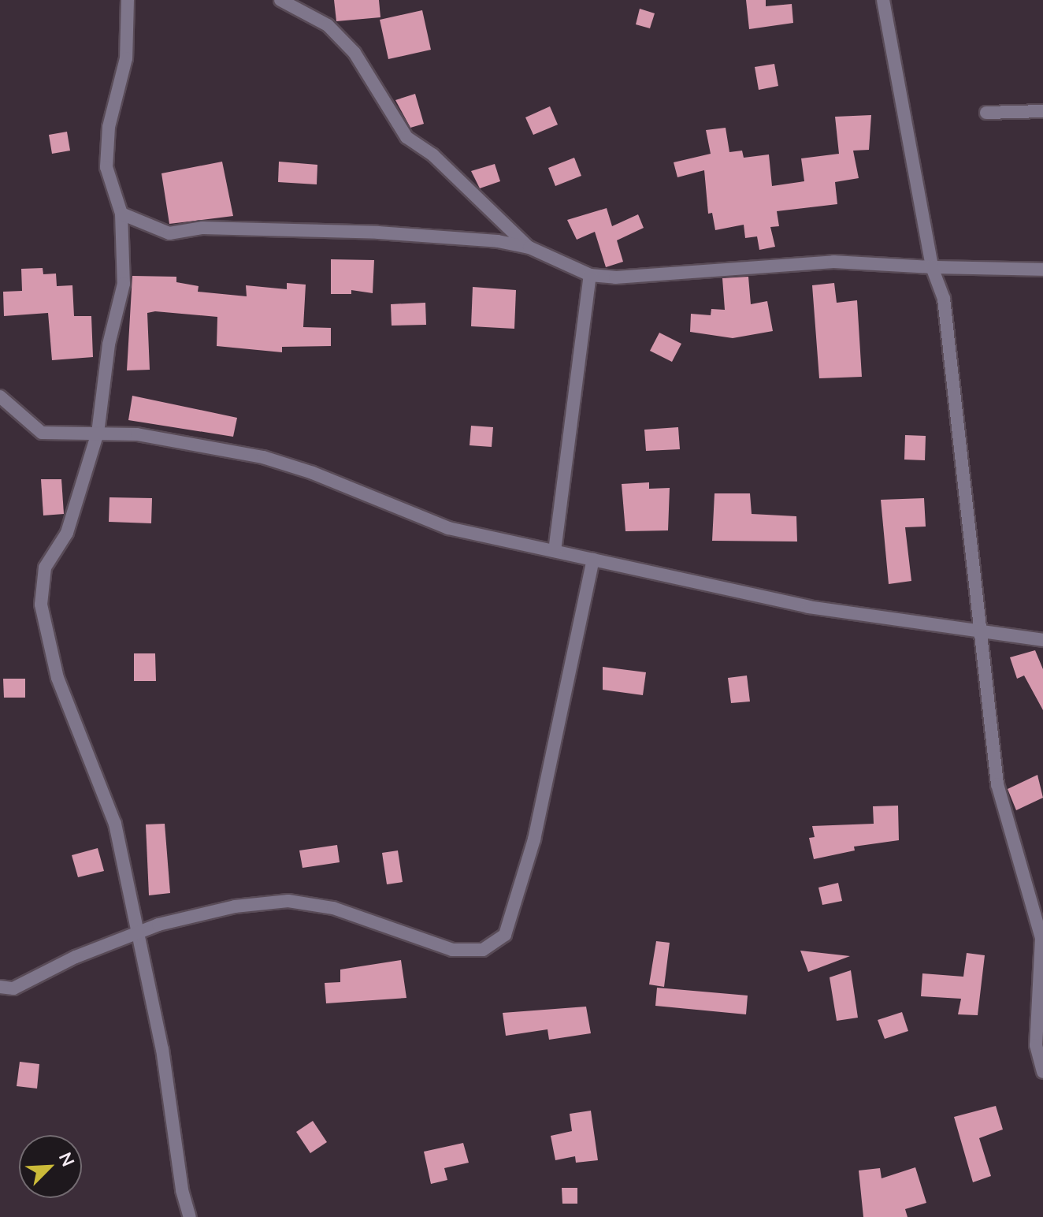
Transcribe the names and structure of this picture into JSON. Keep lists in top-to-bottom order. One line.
{"north":"top right"}
